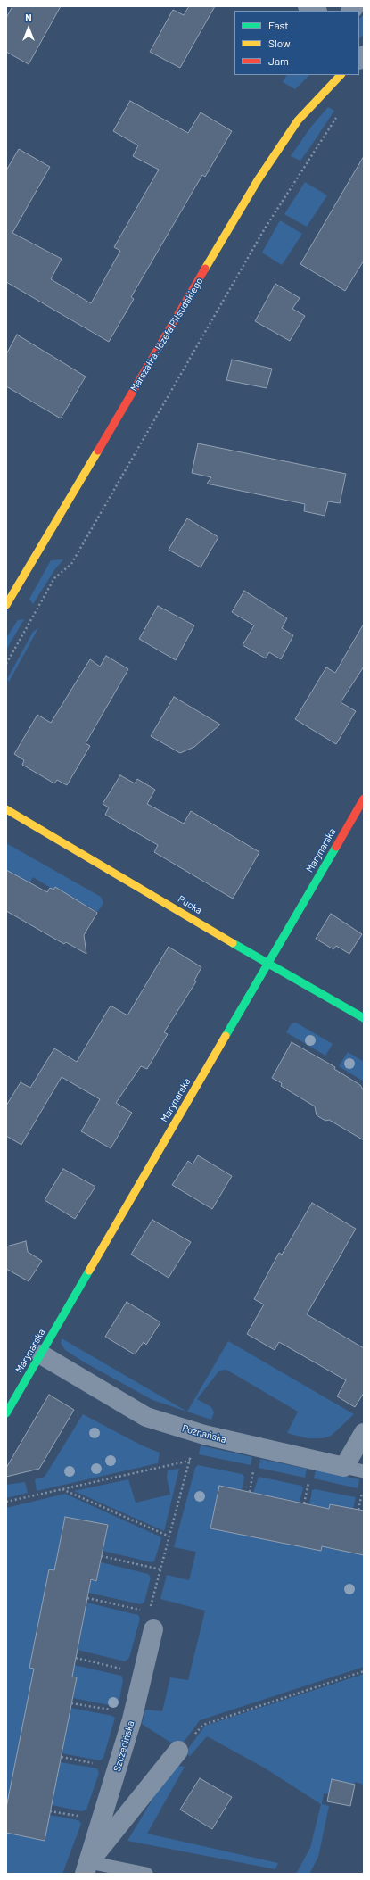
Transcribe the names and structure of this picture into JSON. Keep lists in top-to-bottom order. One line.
{"streets":{"street":["Marszałka Józefa Piłsudskiego","Marynarska","Pucka","Poznańska","Szczecińska"]},"crossings":[["Marynarska","Pucka"],["Marynarska","Poznańska"]],"legend":["Fast","Slow","Jam"],"north":"top"}
